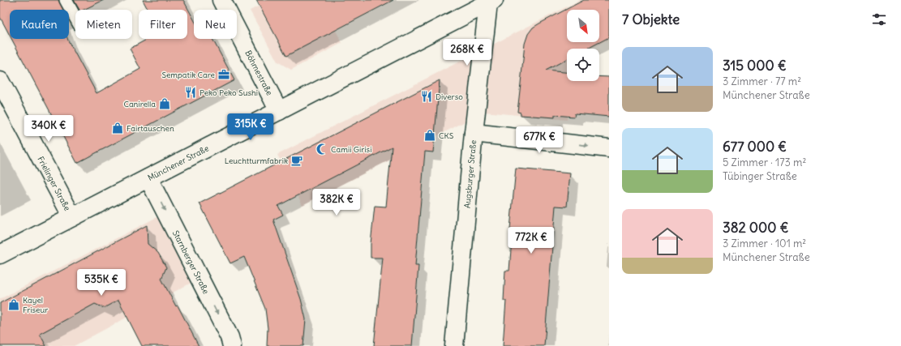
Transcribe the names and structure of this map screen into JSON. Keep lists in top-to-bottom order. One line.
{"streets":{"street":["Böhmestraße","Münchener Straße","Augsburger Straße","Frielinger Straße","Starnberger Straße"]},"crossings":[["Böhmestraße","Münchener Straße"],["Münchener Straße","Augsburger Straße"],["Münchener Straße","Frielinger Straße"],["Münchener Straße","Starnberger Straße"]],"one_way":["Starnberger Straße"],"places":{"office":["Sempatik Care"],"restaurant":["Peko Peko Sushi","Diverso"],"shop":["Canirella","Fairtauschen","CKS","Kayel Friseur"],"mosque":["Camii Girisi"],"cafe":["Leuchtturmfabrik"]},"north":"bottom right","page":{"heading":"7 Objekte","chip":["Kaufen","Mieten","Filter","Neu"],"price":["268K €","315K €","340K €","677K €","382K €","772K €","535K €"],"list":[{"name":"315 000 €","note":"3 Zimmer · 77 m² · Münchener Straße"},{"name":"677 000 €","note":"5 Zimmer · 173 m² · Tübinger Straße"},{"name":"382 000 €","note":"3 Zimmer · 101 m² · Münchener Straße"}]}}
